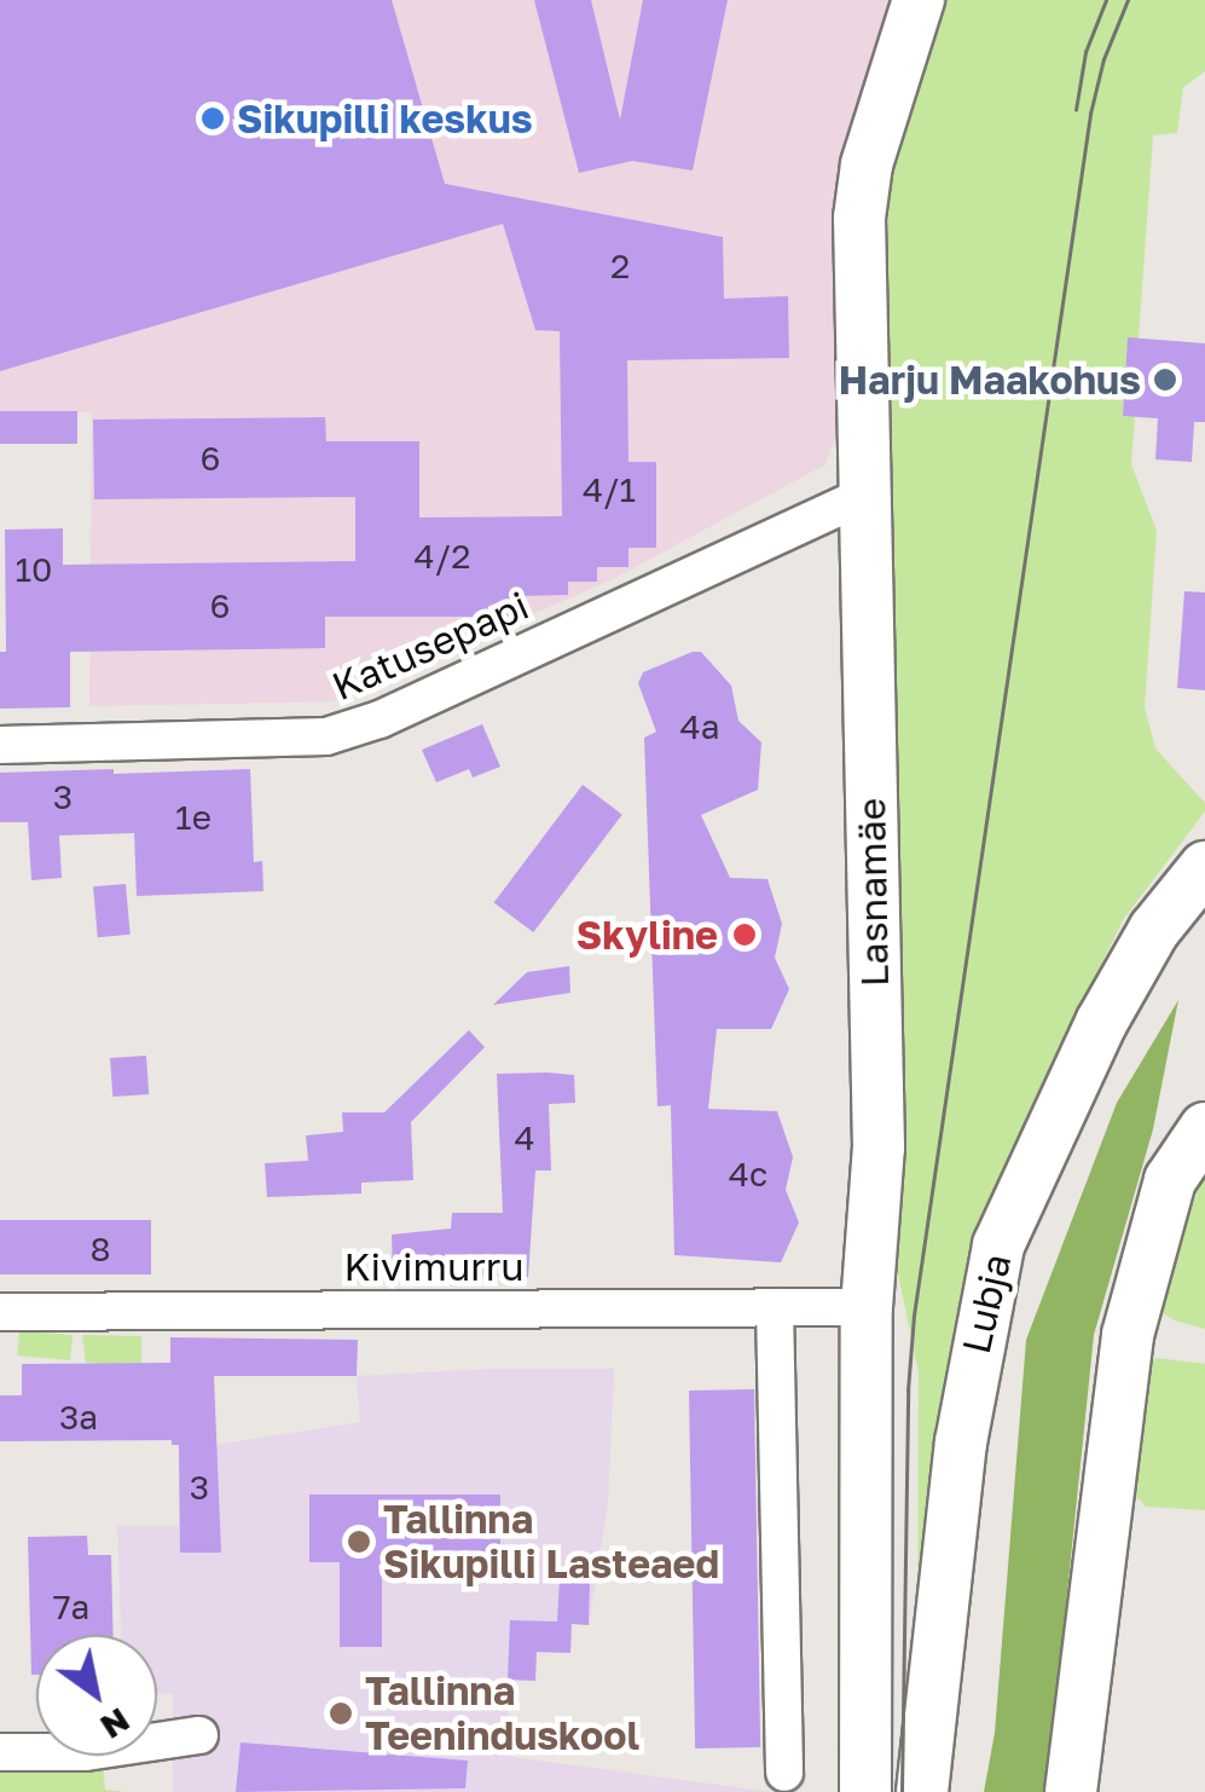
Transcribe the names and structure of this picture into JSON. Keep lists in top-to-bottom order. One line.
{"streets":{"street":["Katusepapi","Lasnamäe","Kivimurru","Lubja"]},"crossings":[["Katusepapi","Lasnamäe"],["Lasnamäe","Kivimurru"]],"places":["Sikupilli keskus","Harju Maakohus","Skyline","Tallinna Sikupilli Lasteaed","Tallinna Teeninduskool"],"house_numbers":["2","6","4/1","4/2","10","6","4a","3","1e","4","4c","8","3a","3","7a"],"north":"bottom right"}
